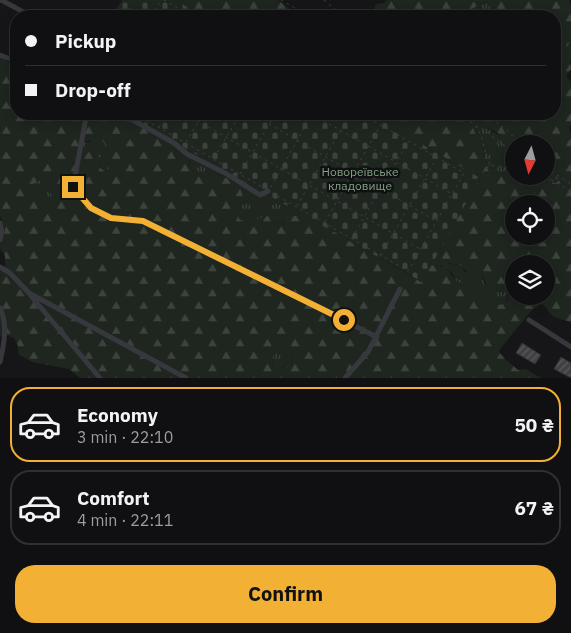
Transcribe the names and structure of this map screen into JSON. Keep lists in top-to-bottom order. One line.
{"parks":["Новореївське кладовище"],"north":"bottom","page":{"banner":["Pickup","Drop-off"],"list":[{"name":"Economy","note":"3 min · 22:10","value":"50 ₴"},{"name":"Comfort","note":"4 min · 22:11","value":"67 ₴"}],"buttons":"Confirm"}}
